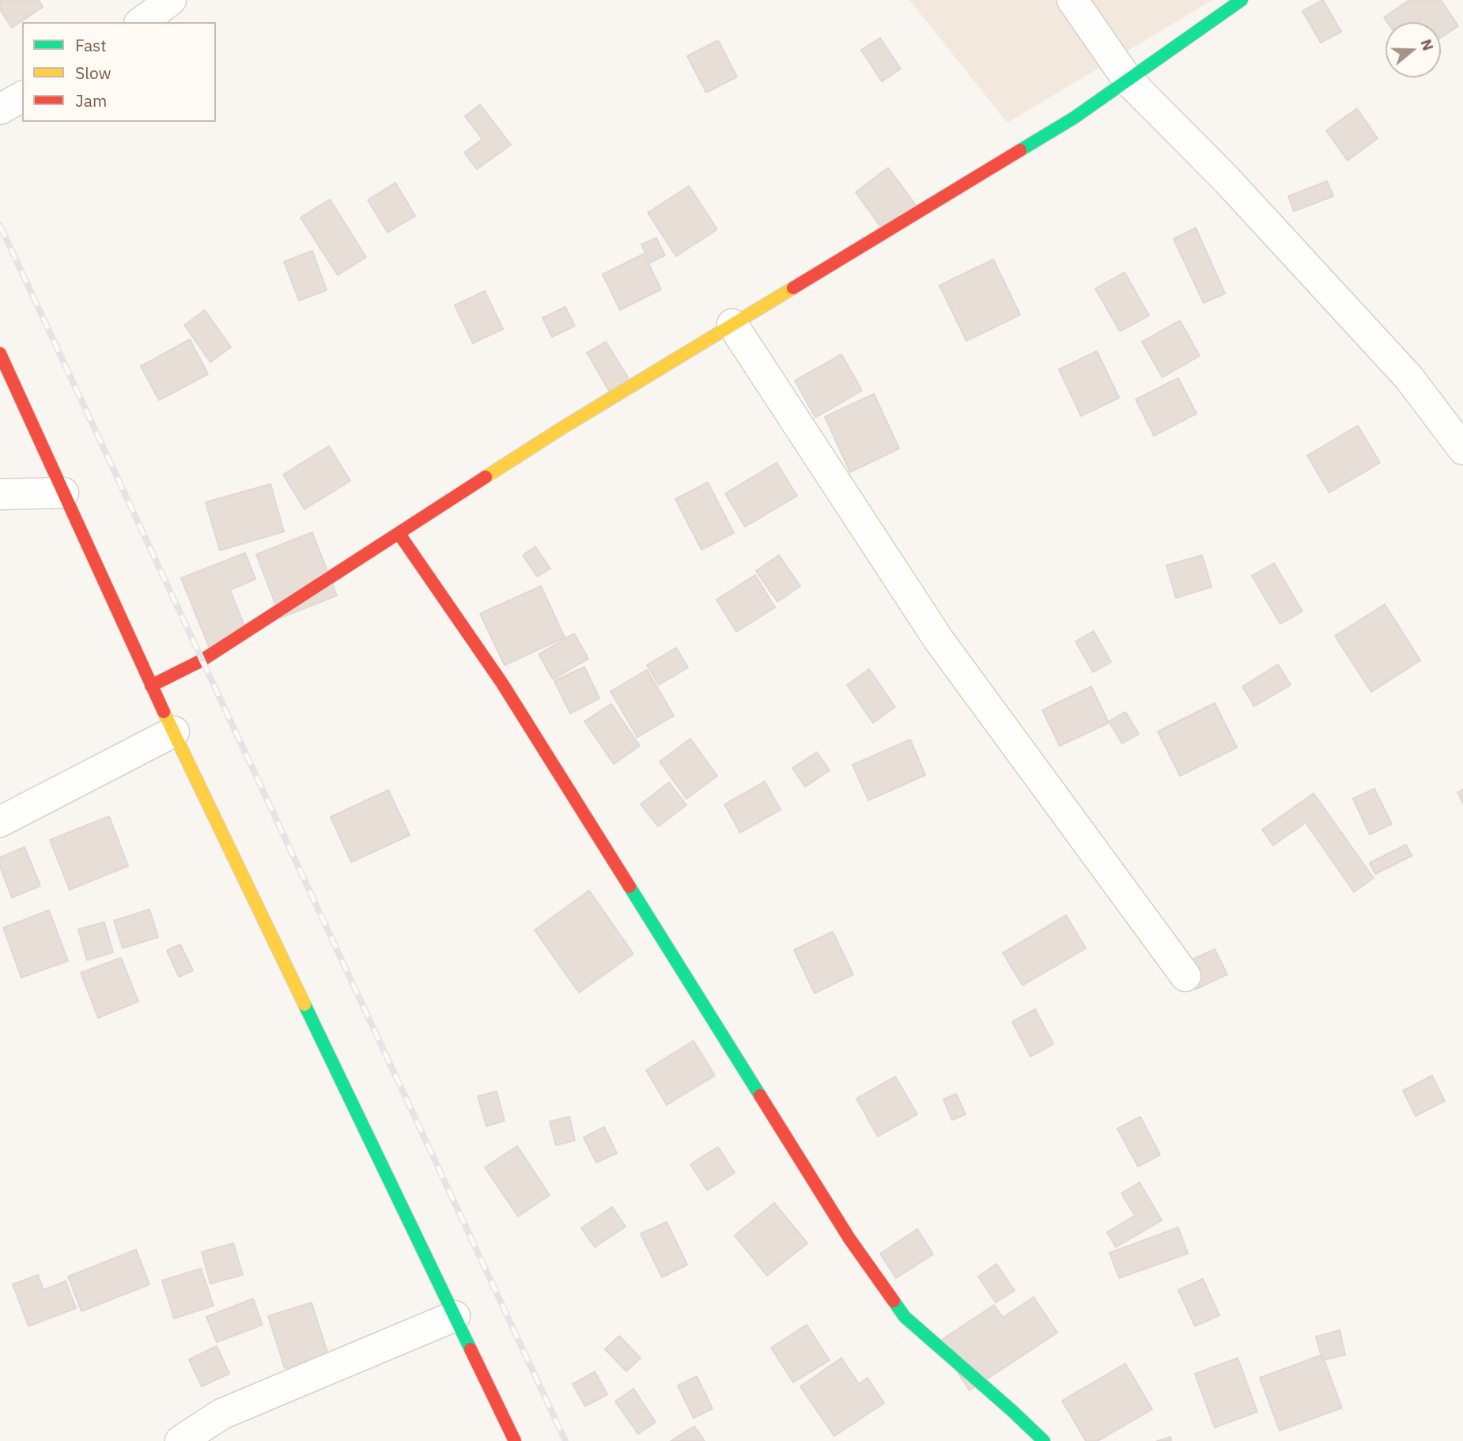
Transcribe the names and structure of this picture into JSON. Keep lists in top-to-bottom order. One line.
{"legend":["Fast","Slow","Jam"],"north":"right"}
